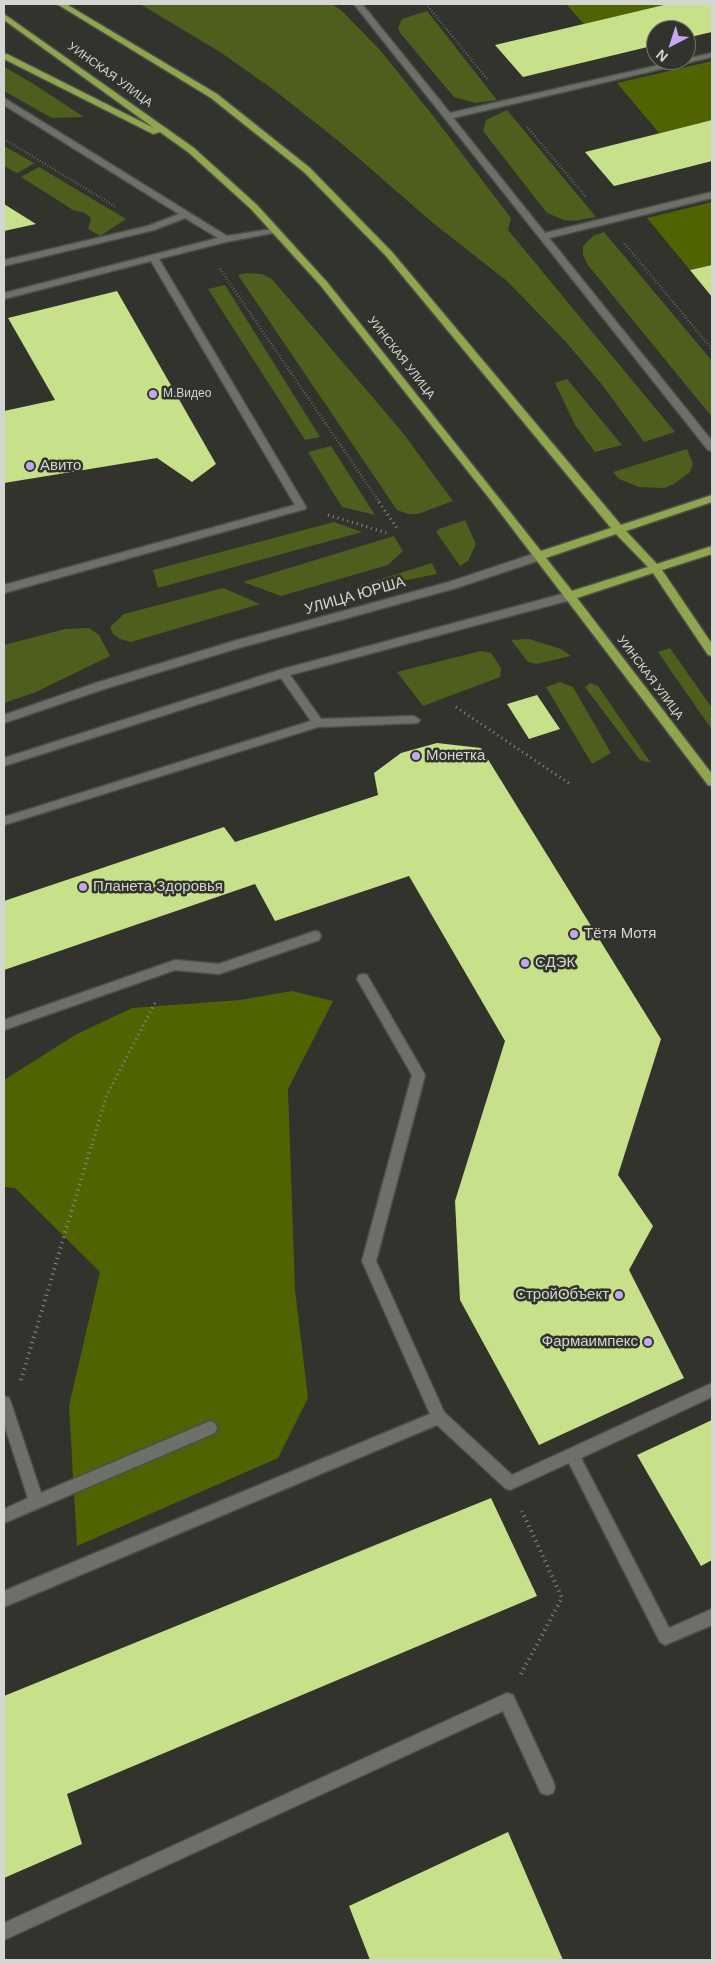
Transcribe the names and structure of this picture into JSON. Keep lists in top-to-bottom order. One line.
{"streets":{"main road":["УИНСКАЯ УЛИЦА","УЛИЦА ЮРША"]},"crossings":[["УИНСКАЯ УЛИЦА","УЛИЦА ЮРША"]],"places":["М.Видео","Авито","Монетка","Планета Здоровья","Тётя Мотя","СДЭК","СтройОбъект","Фармаимпекс"],"north":"bottom left"}
